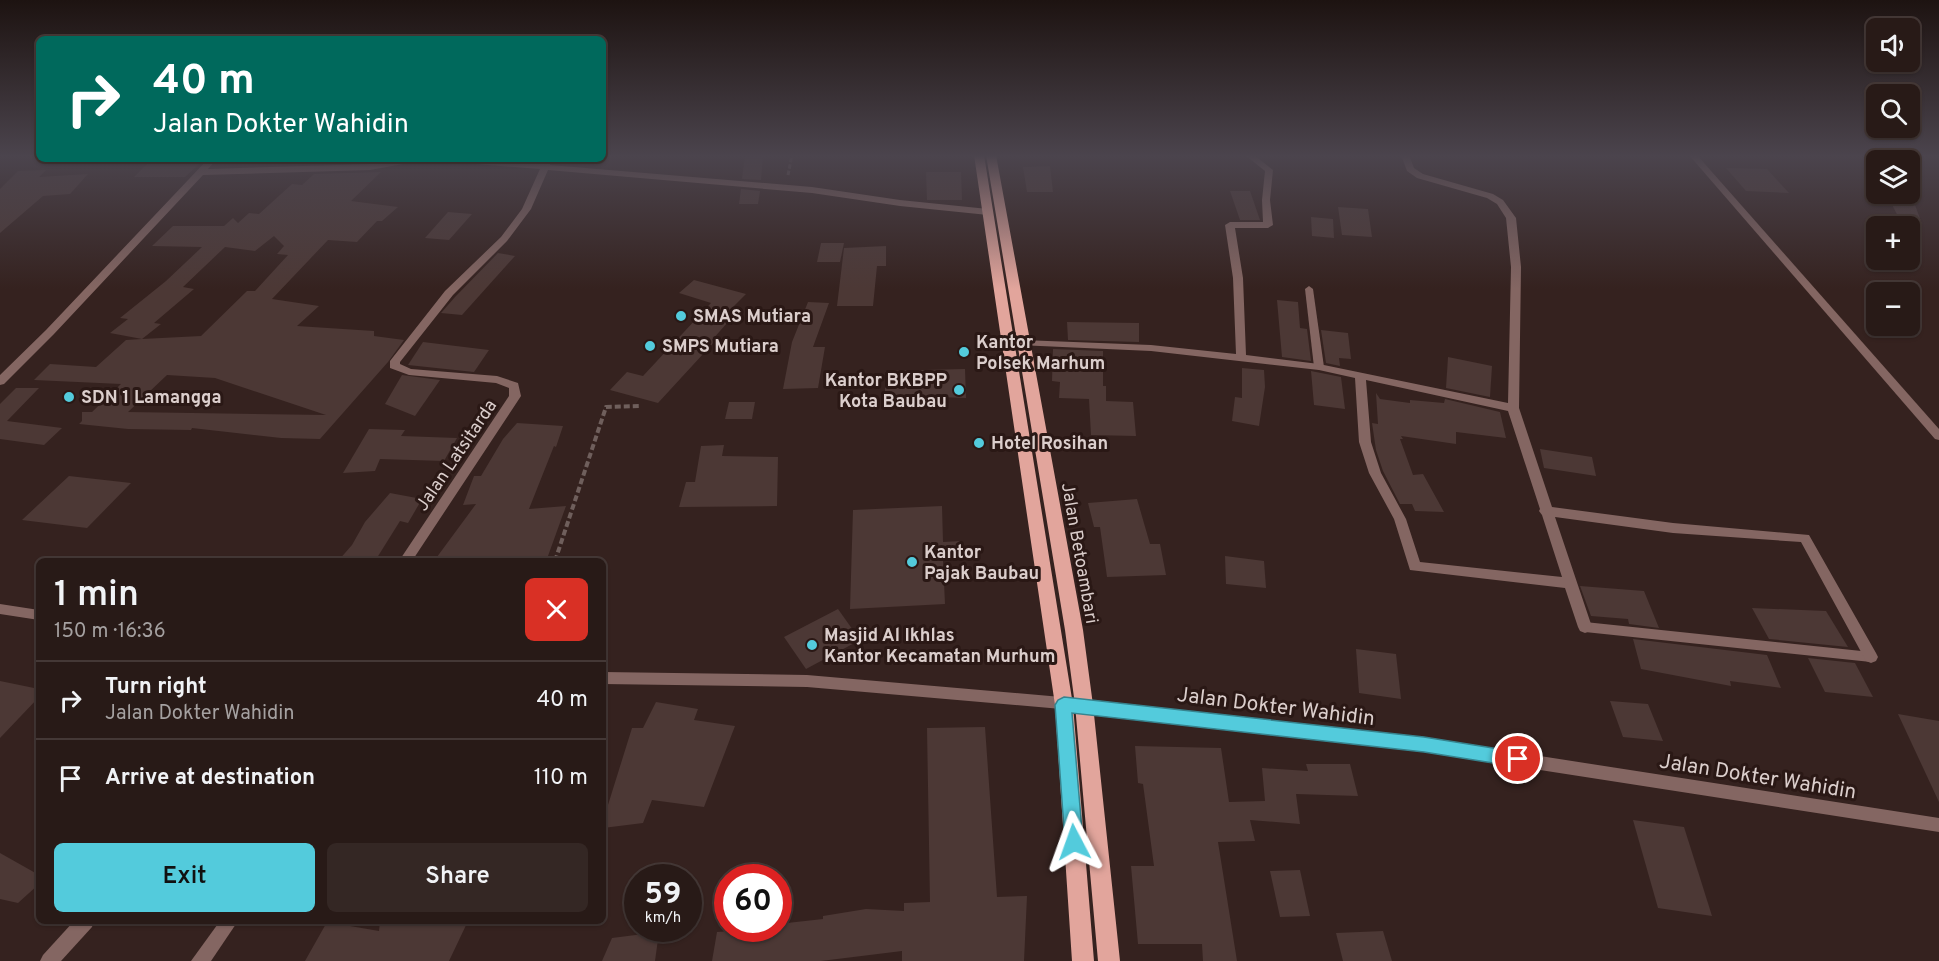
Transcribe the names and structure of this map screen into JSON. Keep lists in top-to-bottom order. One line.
{"streets":{"main road":["Jalan Betoambari"],"street":["Jalan Latsitarda","Jalan Dokter Wahidin"]},"crossings":[["Jalan Betoambari","Jalan Dokter Wahidin"]],"places":["SMAS Mutiara","SMPS Mutiara","Kantor Polsek Marhum","Kantor BKBPP Kota Baubau","SDN 1 Lamangga","Hotel Rosihan","Kantor Pajak Baubau","Masjid Al Ikhlas Kantor Kecamatan Murhum"],"page":{"map_buttons":["+","−"],"turn":["40 m","Jalan Dokter Wahidin"],"heading":["1 min","150 m · 16:36"],"list":[{"name":"Turn right","note":"Jalan Dokter Wahidin","value":"40 m"},{"name":"Arrive at destination","value":"110 m"}],"buttons":["Exit","Share"],"speed":"59 km/h","limit":"60"}}
